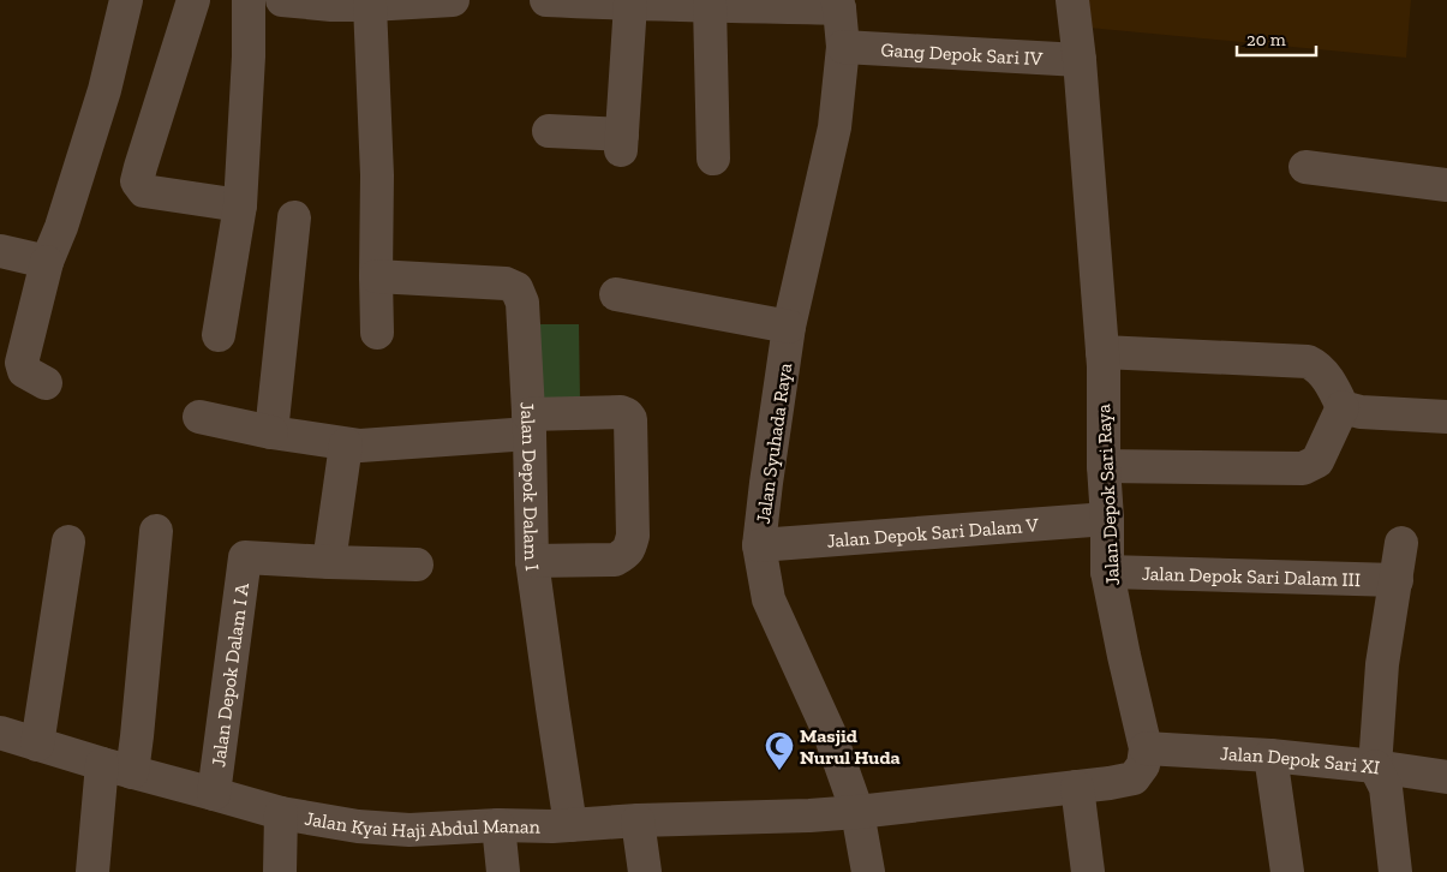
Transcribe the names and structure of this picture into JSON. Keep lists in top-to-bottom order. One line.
{"streets":{"street":["Gang Depok Sari IV","Jalan Syuhada Raya","Jalan Depok Dalam I","Jalan Depok Sari Raya","Jalan Depok Sari Dalam V","Jalan Depok Sari Dalam III","Jalan Depok Dalam I A","Jalan Depok Sari XI","Jalan Kyai Haji Abdul Manan"]},"crossings":[["Gang Depok Sari IV","Jalan Syuhada Raya"],["Gang Depok Sari IV","Jalan Depok Sari Raya"],["Jalan Syuhada Raya","Jalan Depok Sari Dalam V"],["Jalan Syuhada Raya","Jalan Kyai Haji Abdul Manan"],["Jalan Depok Dalam I","Jalan Kyai Haji Abdul Manan"],["Jalan Depok Sari Raya","Jalan Depok Sari Dalam V"],["Jalan Depok Sari Raya","Jalan Depok Sari Dalam III"],["Jalan Depok Sari Raya","Jalan Depok Sari XI"],["Jalan Depok Sari Dalam III","Jalan Depok Sari XI"],["Jalan Depok Dalam I A","Jalan Kyai Haji Abdul Manan"]],"places":{"mosque":["Masjid Nurul Huda"]},"scale_bar":"20 m"}
